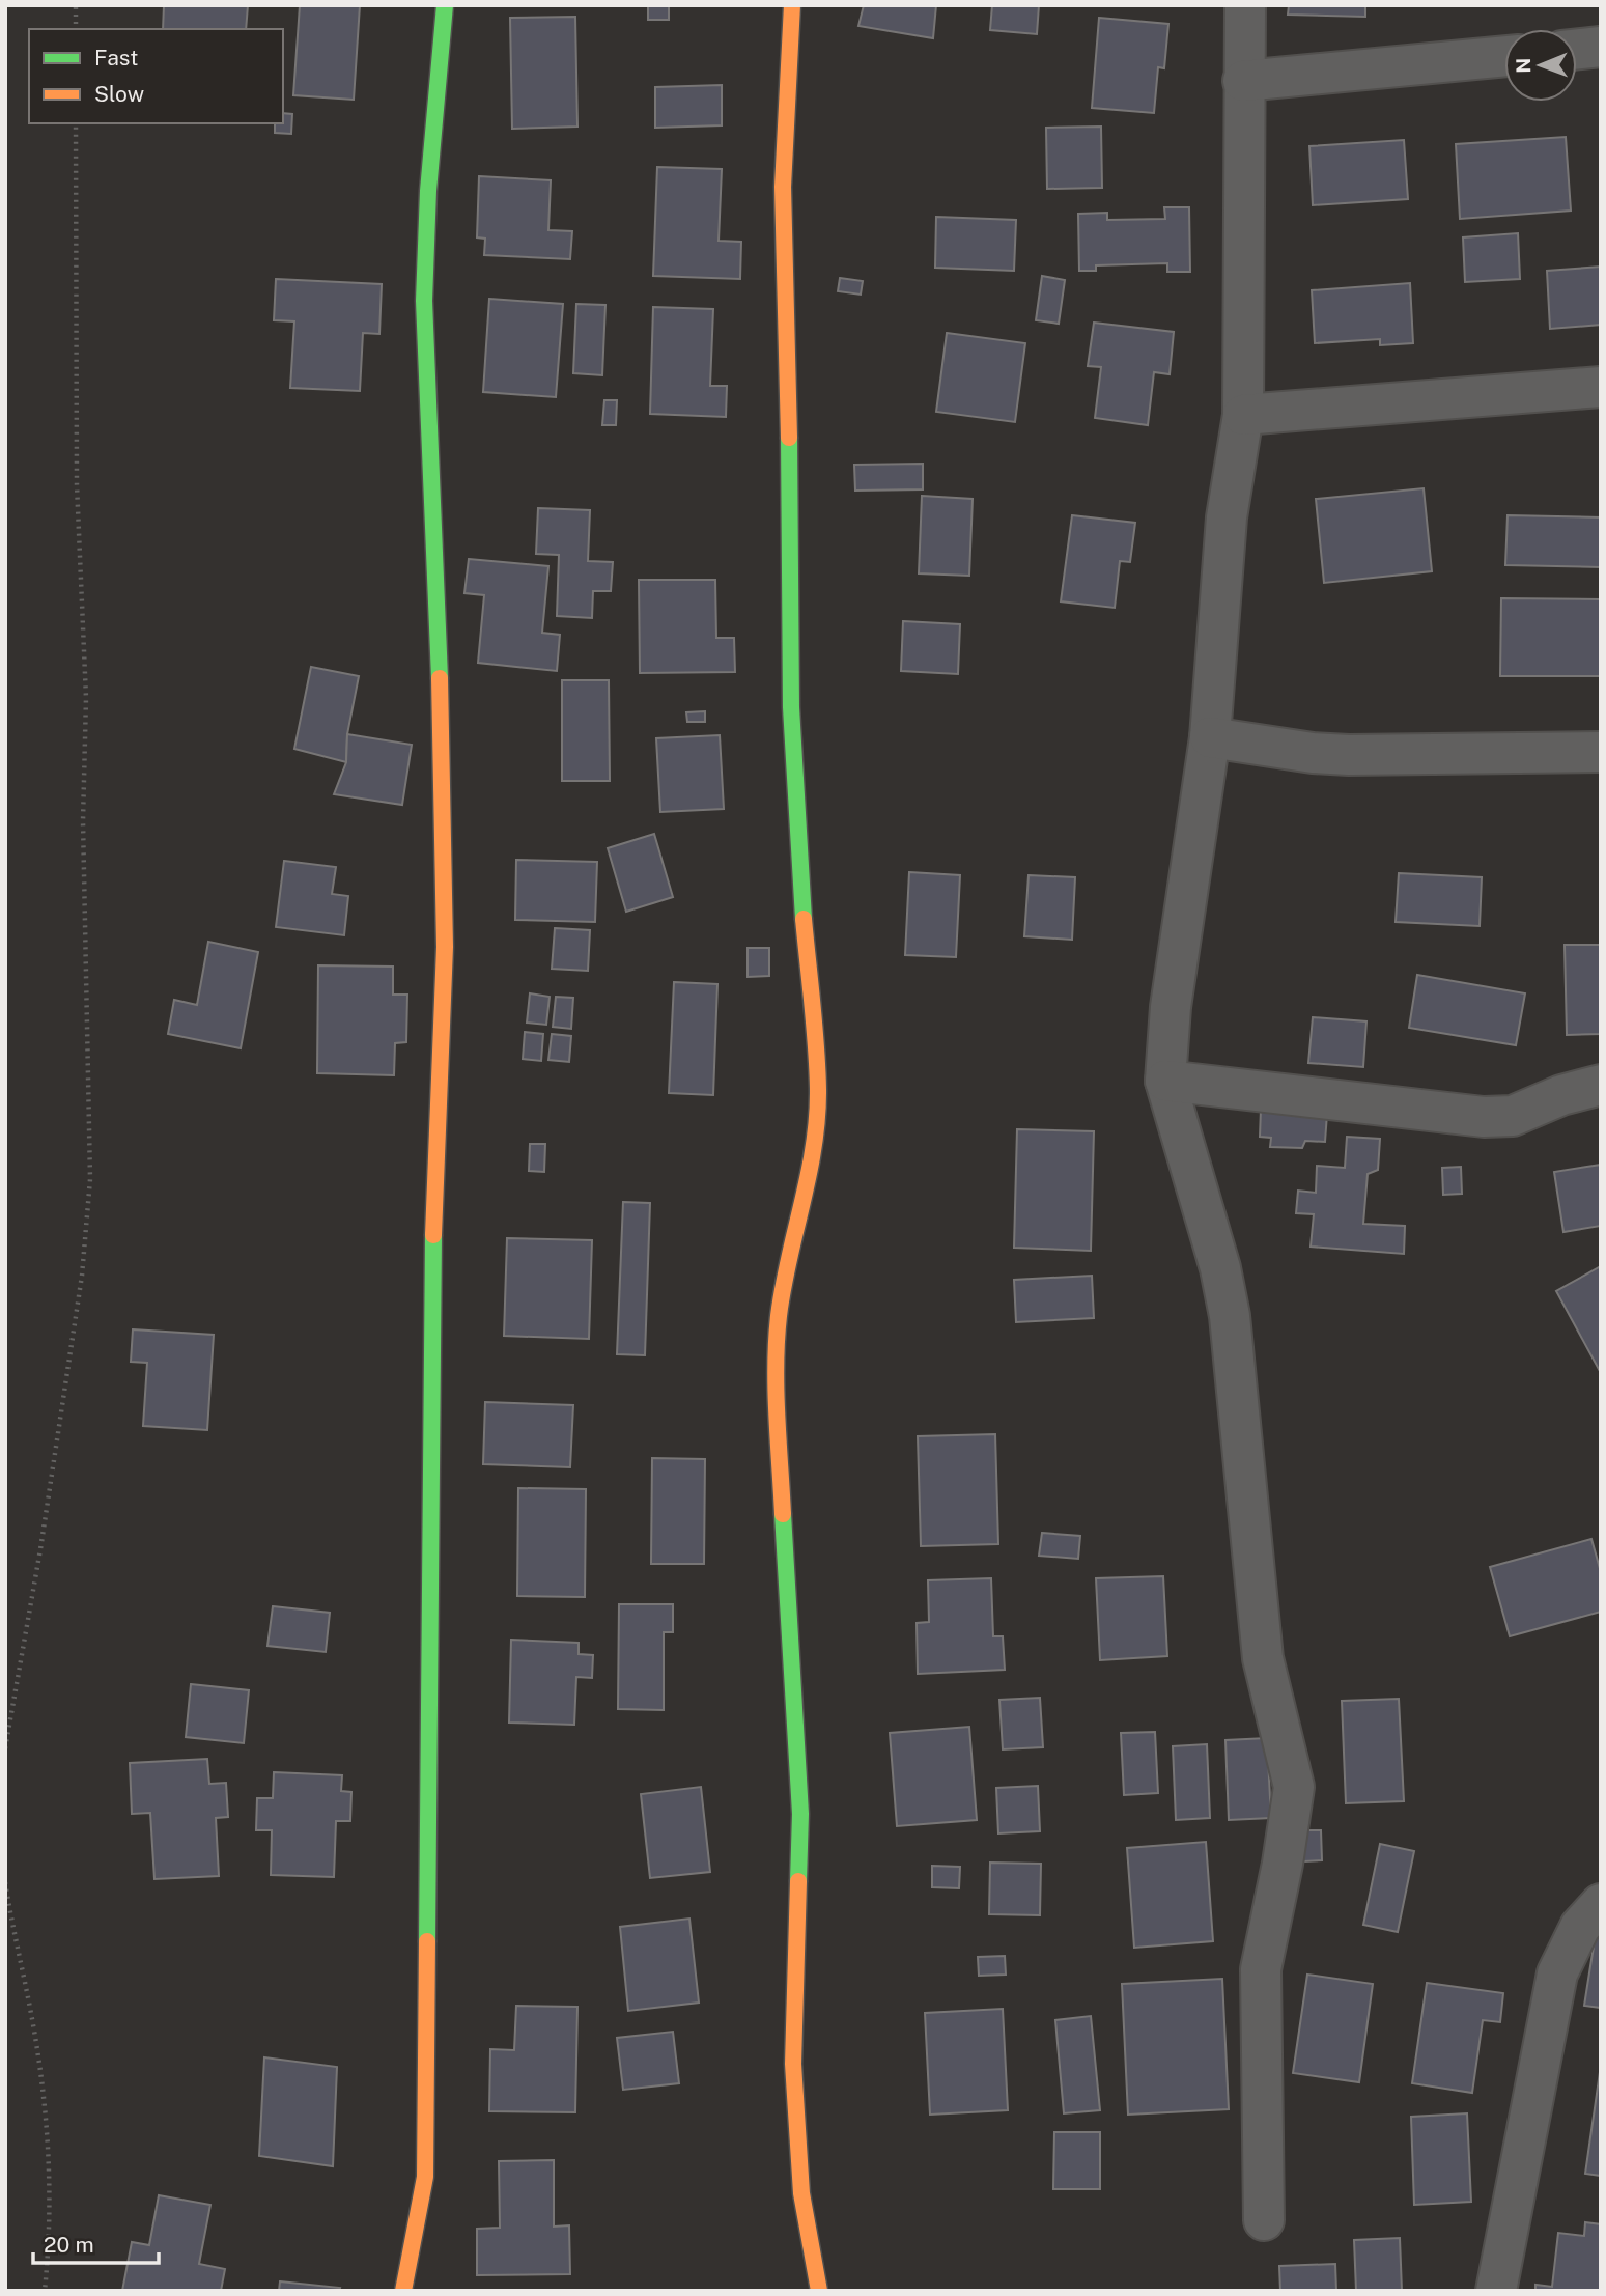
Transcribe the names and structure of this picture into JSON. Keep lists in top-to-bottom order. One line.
{"legend":["Fast","Slow"],"scale_bar":"20 m","north":"left"}
